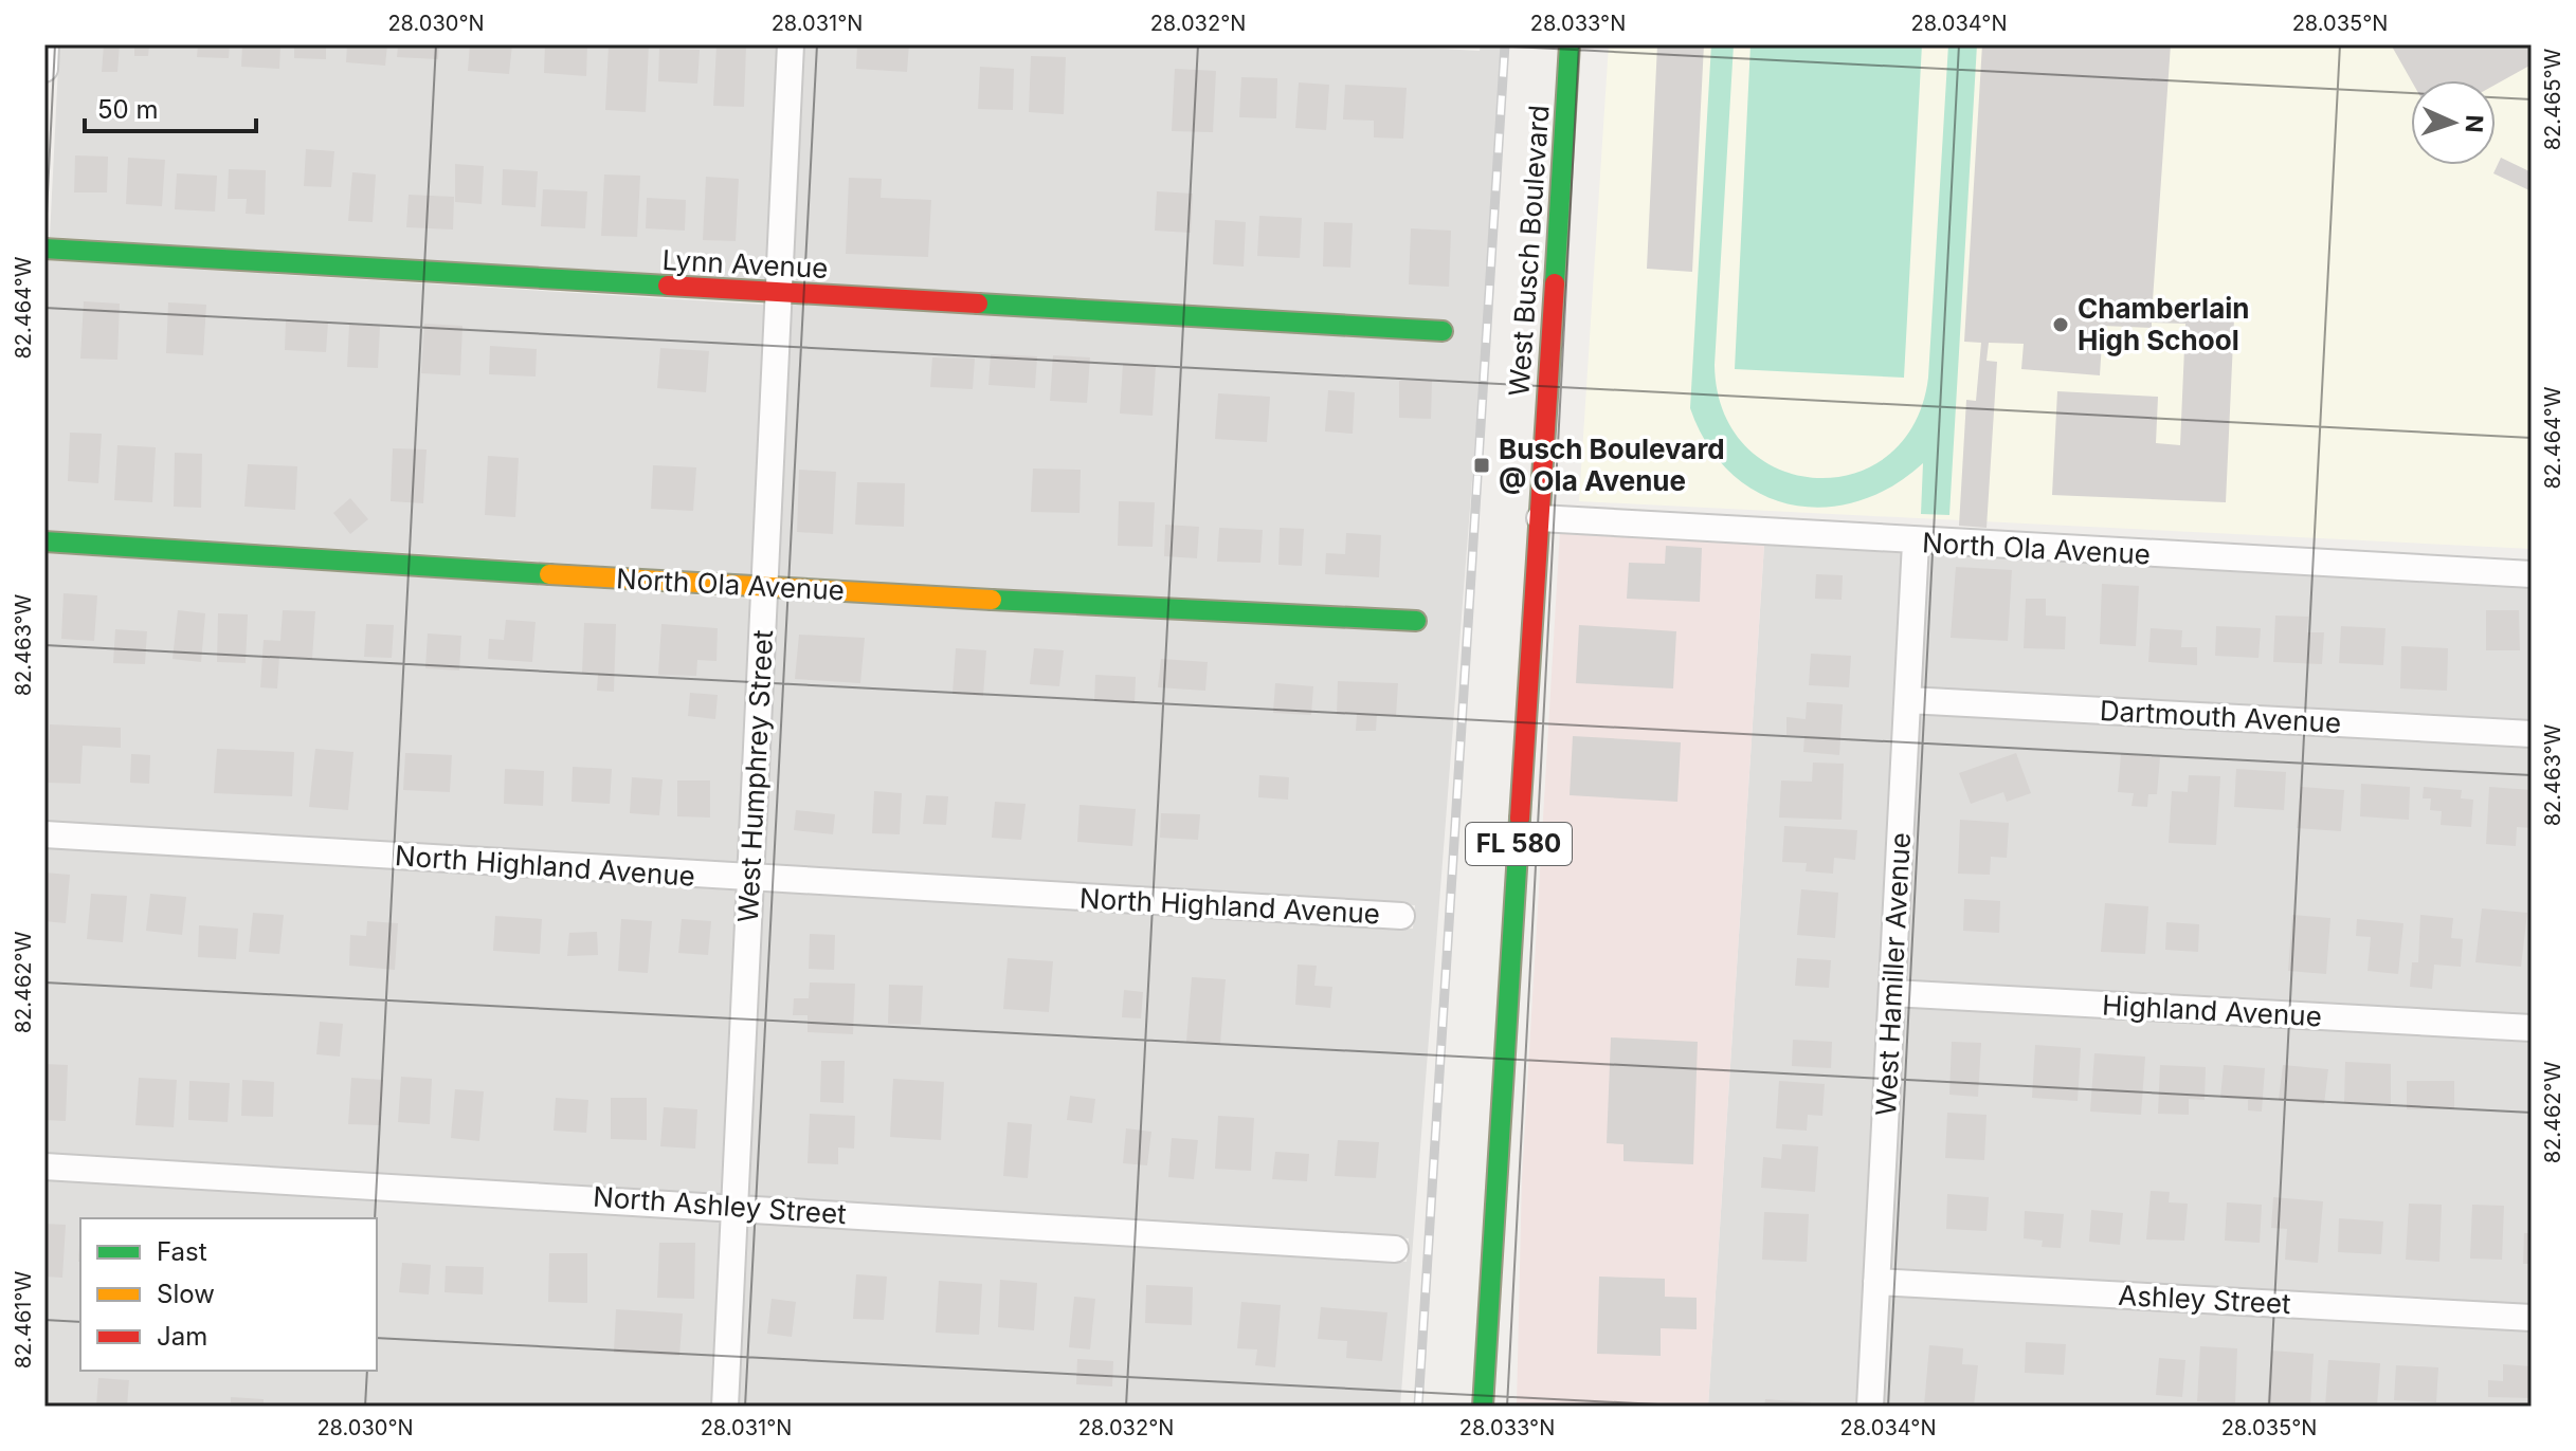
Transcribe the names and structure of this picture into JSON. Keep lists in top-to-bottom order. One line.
{"streets":{"street":["West Busch Boulevard","Lynn Avenue","North Ola Avenue","Dartmouth Avenue","West Humphrey Street","FL 580","North Highland Avenue","West Hamiller Avenue","Highland Avenue","North Ashley Street","Ashley Street"]},"crossings":[["West Busch Boulevard","North Ola Avenue"],["Lynn Avenue","West Humphrey Street"],["North Ola Avenue","West Humphrey Street"],["North Ola Avenue","West Hamiller Avenue"],["Dartmouth Avenue","West Hamiller Avenue"],["West Humphrey Street","North Highland Avenue"],["West Humphrey Street","North Ashley Street"],["West Hamiller Avenue","Highland Avenue"],["West Hamiller Avenue","Ashley Street"]],"places":{"other":["Chamberlain High School"],"transit":["Busch Boulevard @ Ola Avenue"]},"legend":["Fast","Slow","Jam"],"scale_bar":"50 m","north":"right","coordinates":["28.030°N","28.031°N","28.032°N","28.033°N","28.034°N","28.035°N","82.465°W","82.464°W","82.463°W","82.462°W","82.461°W"]}
